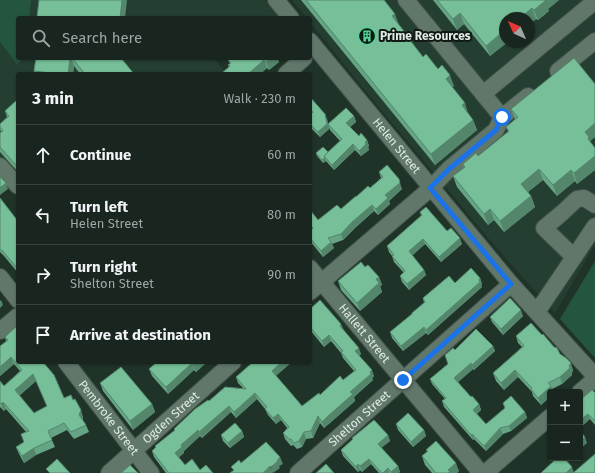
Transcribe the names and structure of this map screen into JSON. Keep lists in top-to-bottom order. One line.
{"streets":{"street":["Helen Street","Hallett Street","Pembroke Street","Ogden Street","Shelton Street"]},"crossings":[["Helen Street","Shelton Street"],["Hallett Street","Shelton Street"],["Pembroke Street","Ogden Street"]],"places":{"building":["Prime Resources"]},"north":"top left","page":{"search":"Search here","heading":["3 min","Walk · 230 m"],"list":[["Continue","60 m"],["Turn left","Helen Street","80 m"],["Turn right","Shelton Street","90 m"],"Arrive at destination"],"map_buttons":["+","−"]}}
